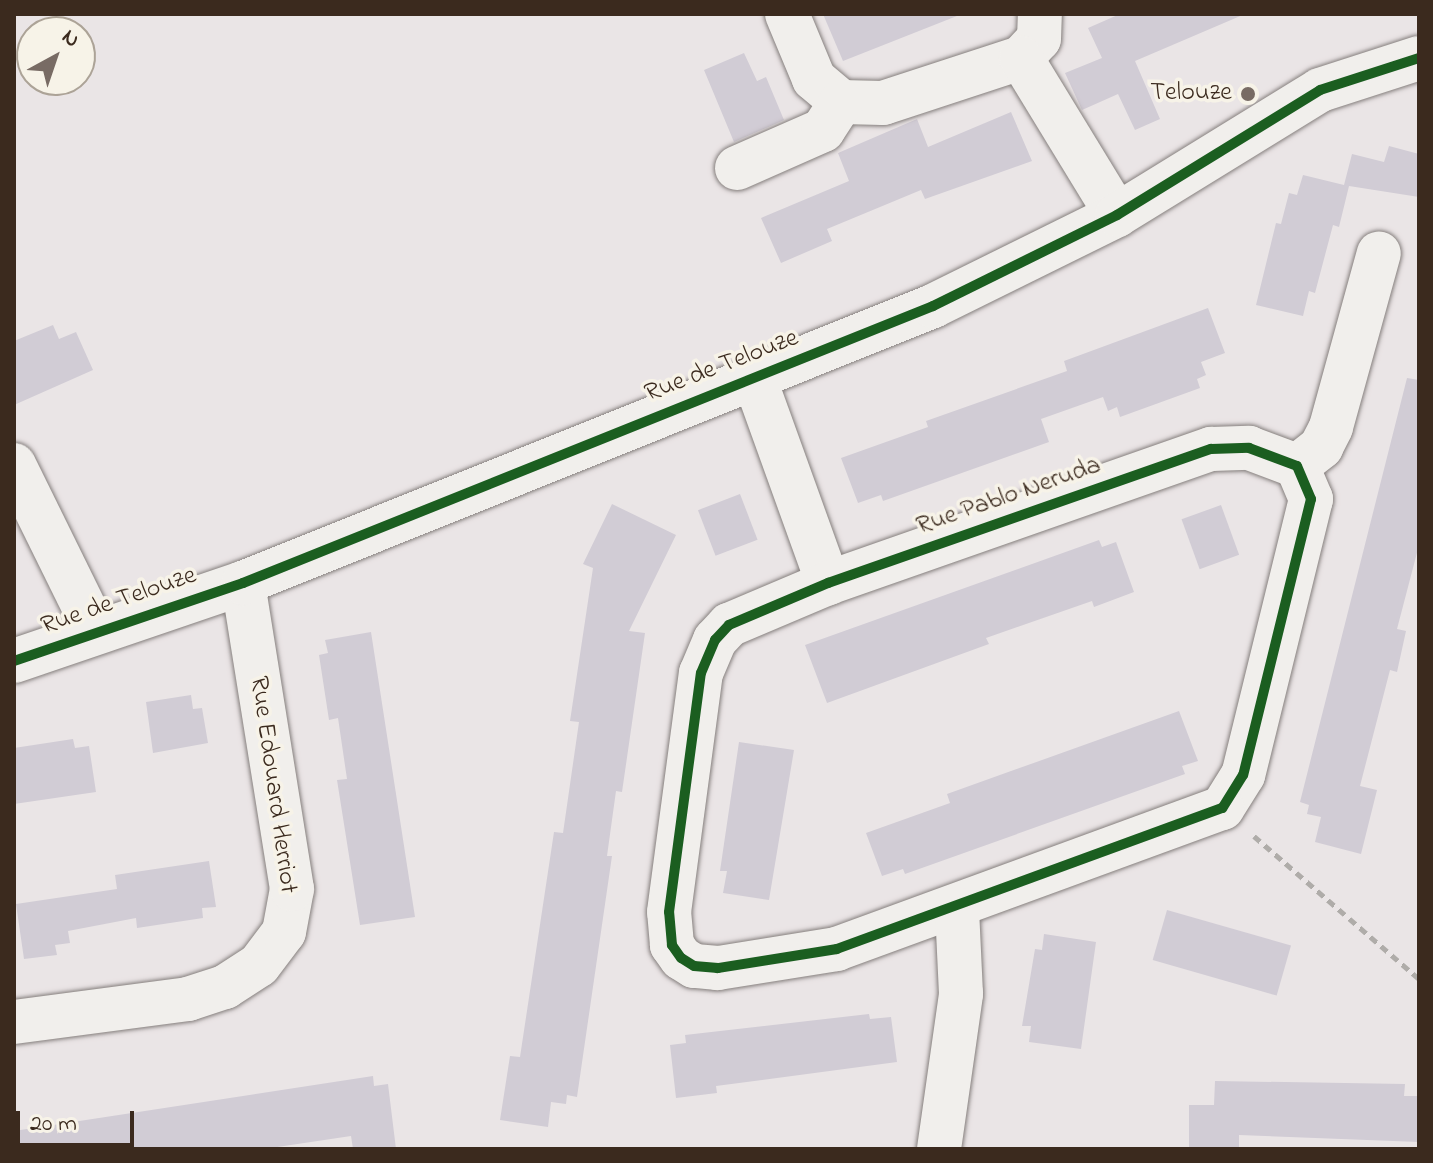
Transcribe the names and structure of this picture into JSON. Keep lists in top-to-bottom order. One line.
{"streets":{"street":["Rue de Telouze","Rue Pablo Neruda","Rue Edouard Herriot"]},"crossings":[["Rue de Telouze","Rue Edouard Herriot"]],"places":["Telouze"],"scale_bar":"20 m","north":"top right"}
